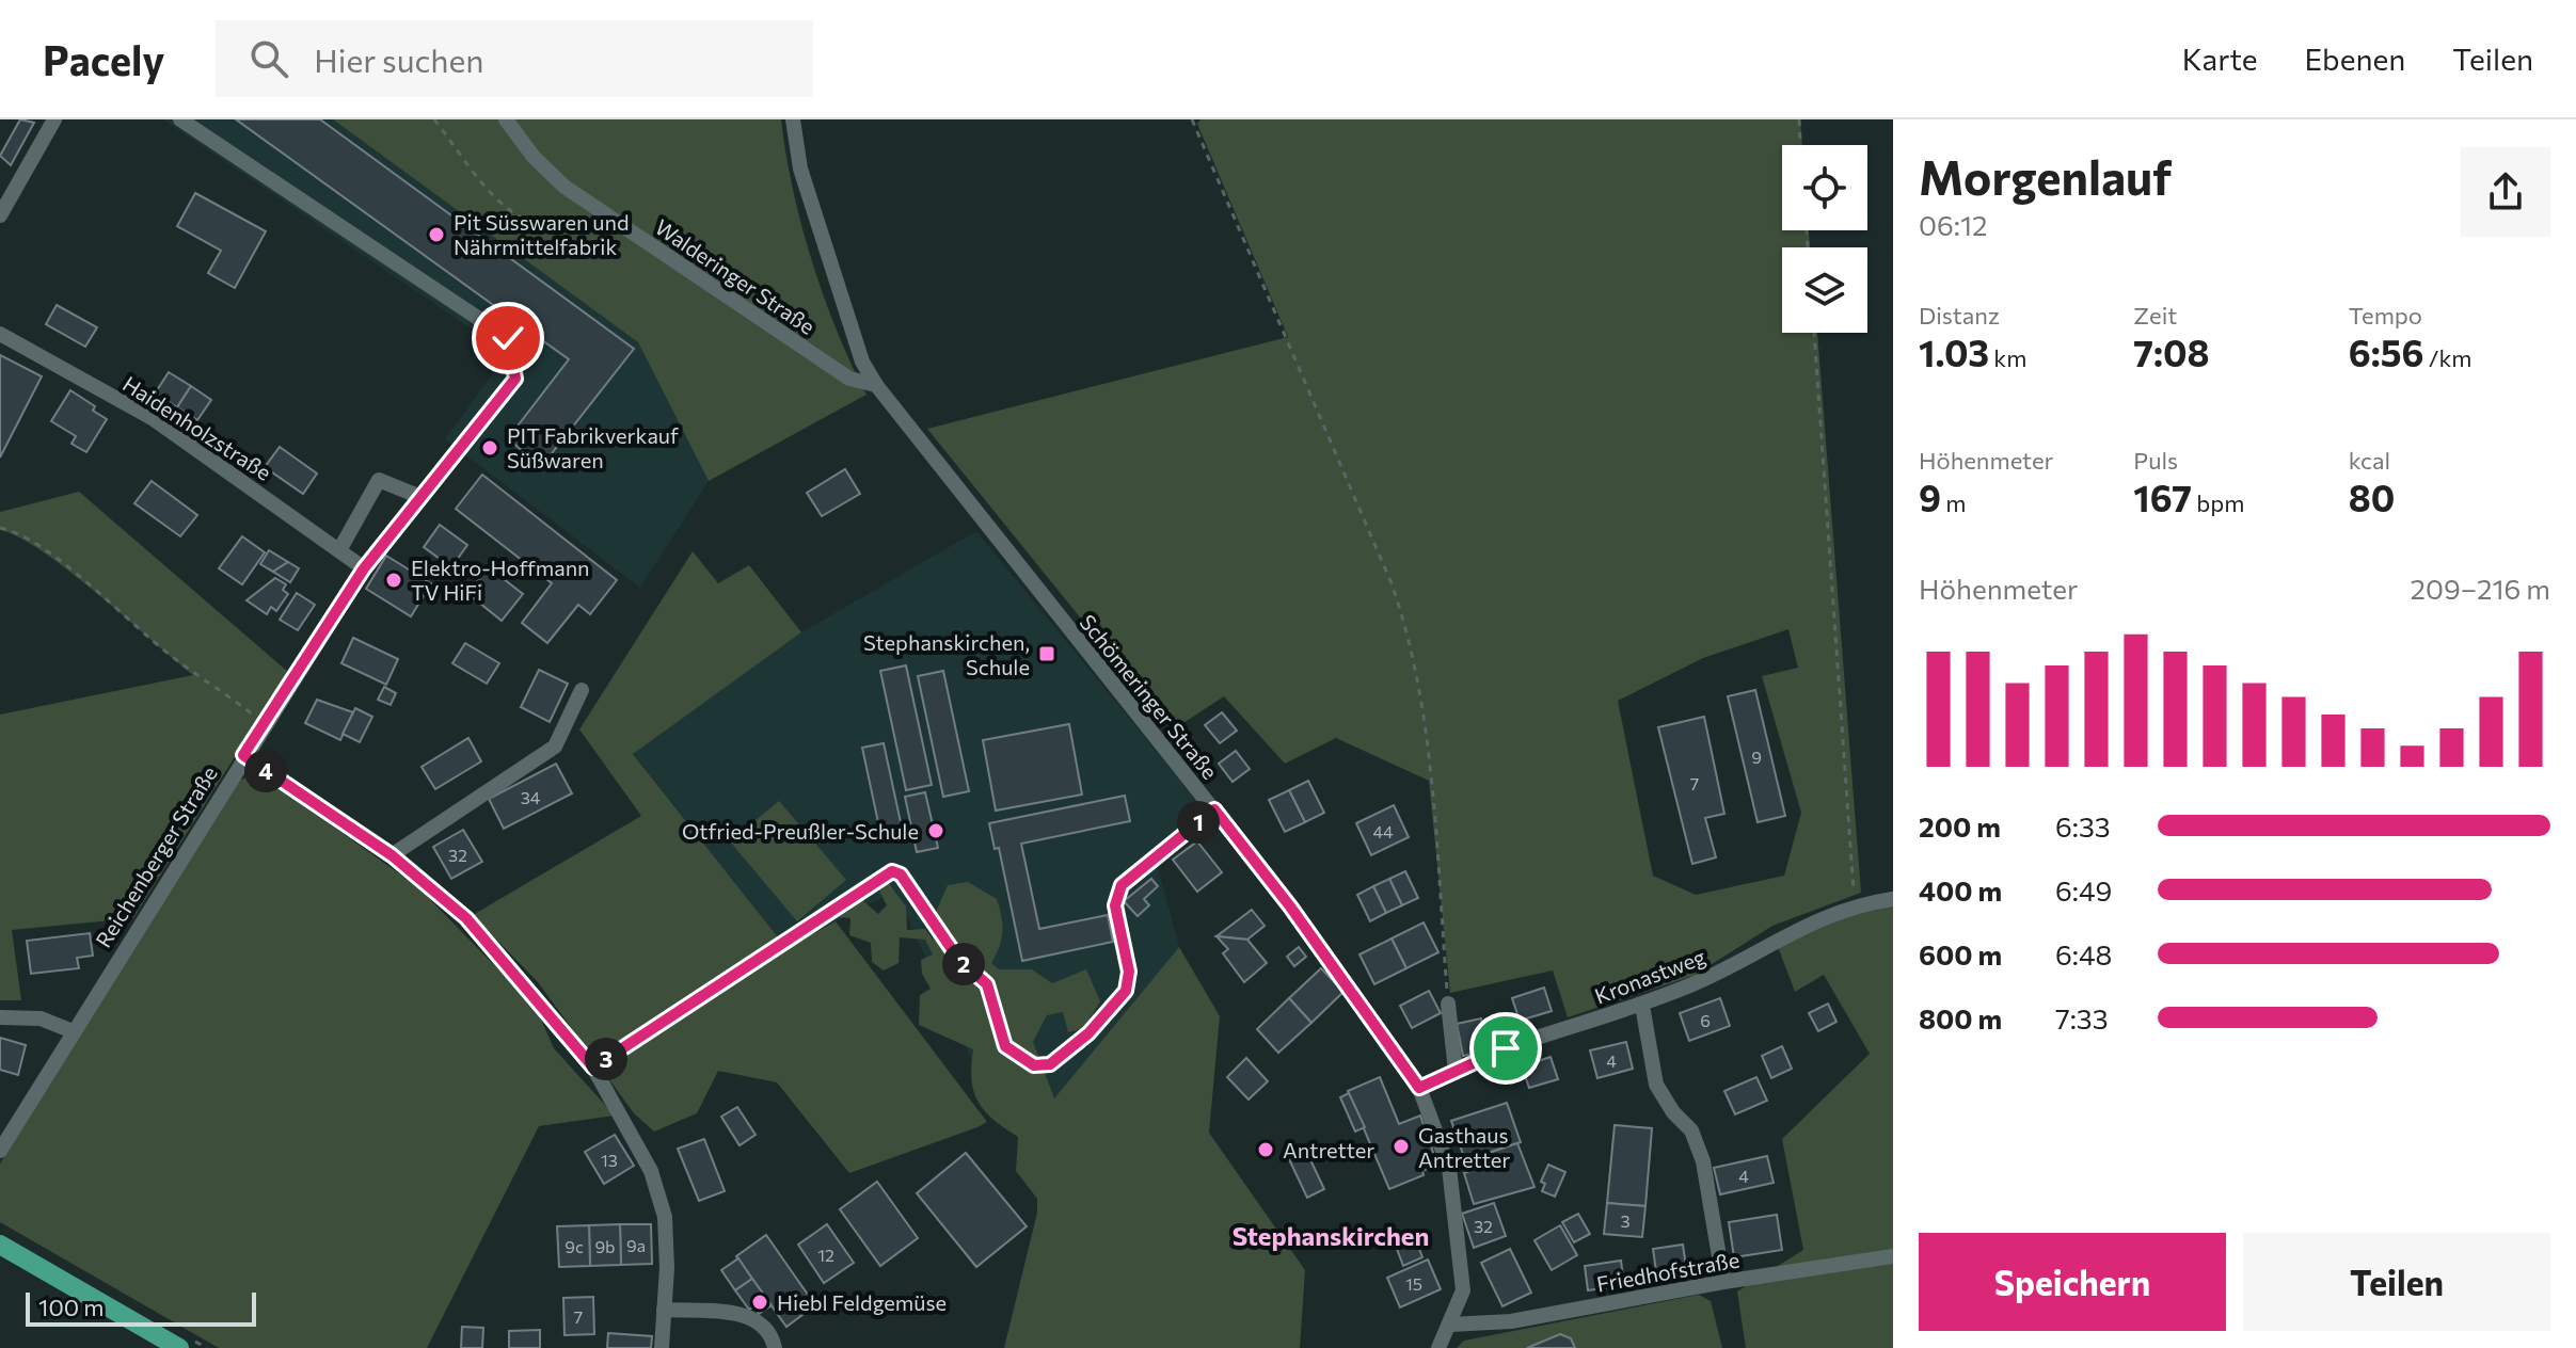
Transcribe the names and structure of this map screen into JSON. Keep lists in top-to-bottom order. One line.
{"streets":{"street":["Walderinger Straße","Haidenholzstraße","Schömeringer Straße","Reichenberger Straße","Kronastweg","Friedhofstraße"]},"crossings":[["Walderinger Straße","Schömeringer Straße"],["Haidenholzstraße","Reichenberger Straße"],["Schömeringer Straße","Kronastweg"],["Schömeringer Straße","Friedhofstraße"]],"districts":["Stephanskirchen"],"places":{"other":["Pit Süsswaren und Nährmittelfabrik","PIT Fabrikverkauf Süßwaren","Elektro-Hoffmann TV HiFi","Otfried-Preußler-Schule","Gasthaus Antretter","Antretter","Hiebl Feldgemüse"],"transit":["Stephanskirchen, Schule"]},"house_numbers":["9","7","34","44","32","6","4","13","4","3","32","9a","9c","9b","12","15","7"],"scale_bar":"100 m","page":{"header":"Pacely","search":"Hier suchen","nav":["Karte","Ebenen","Teilen"],"heading":["Morgenlauf","06:12"],"stats":[["Distanz","1.03 km"],["Zeit","7:08"],["Tempo","6:56 /km"],["Höhenmeter","9 m"],["Puls","167 bpm"],["kcal","80"]],"chart":["Höhenmeter","209–216 m"],"pins":["4","1","2","3"],"list":[{"name":"200 m","note":"6:33"},{"name":"400 m","note":"6:49"},{"name":"600 m","note":"6:48"},{"name":"800 m","note":"7:33"}],"buttons":["Speichern","Teilen"],"scale":"100 m"}}
